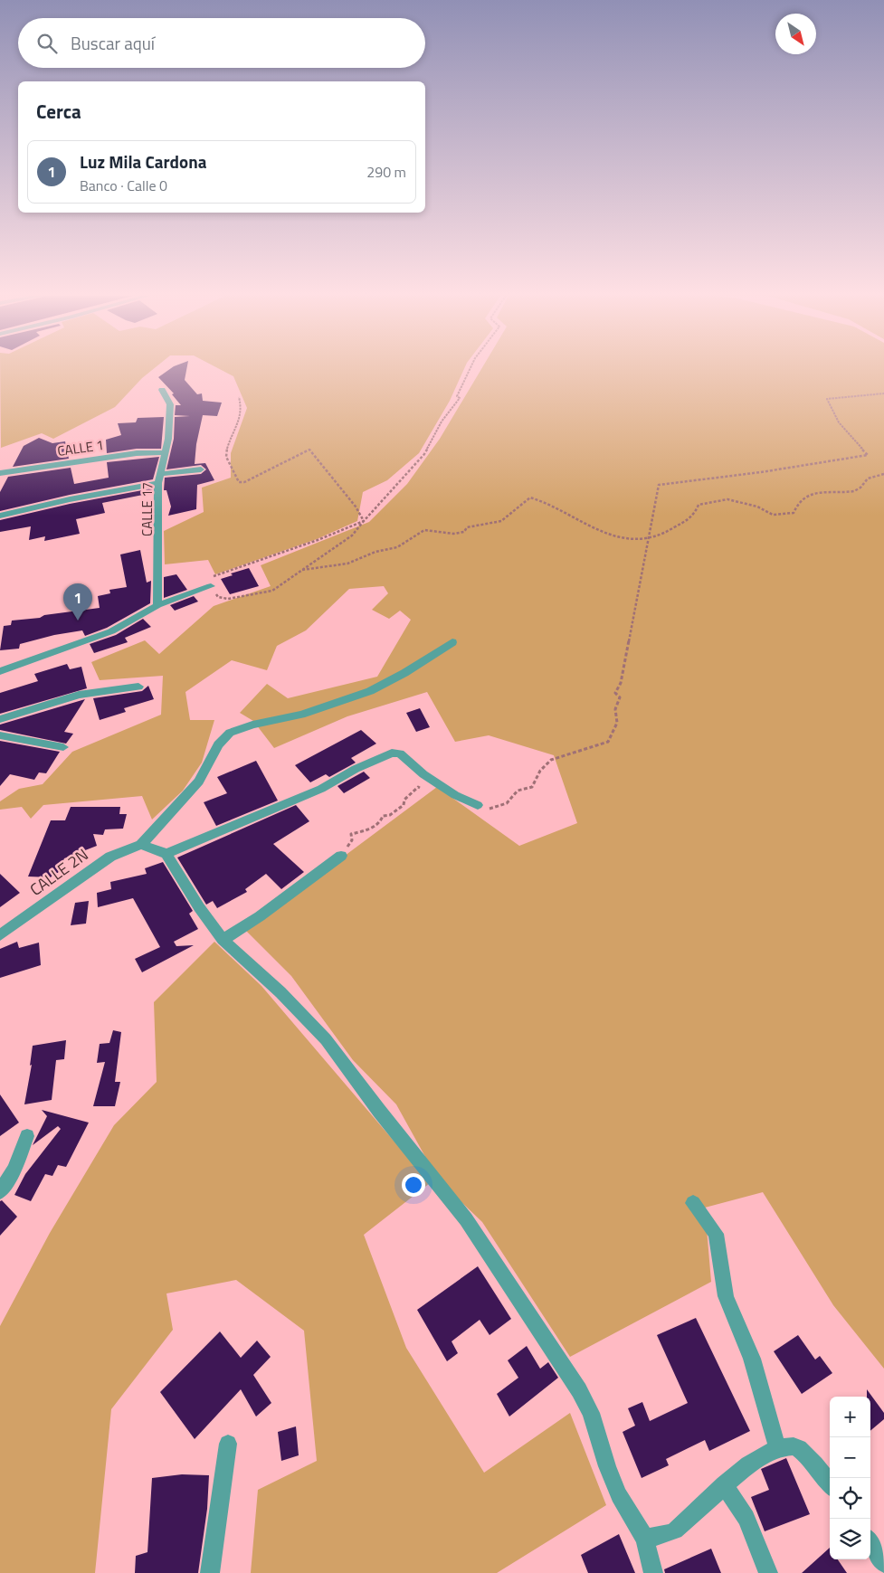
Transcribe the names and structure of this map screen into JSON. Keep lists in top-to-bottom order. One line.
{"streets":{"street":["CALLE 1","CALLE 17","CALLE 2N"]},"crossings":[["CALLE 1","CALLE 17"]],"north":"bottom right","page":{"search":"Buscar aquí","heading":"Cerca","list":[{"mark":"1","name":"Luz Mila Cardona","note":"Banco · Calle 0","value":"290 m"}],"pins":"1","map_buttons":["+","−"]}}
